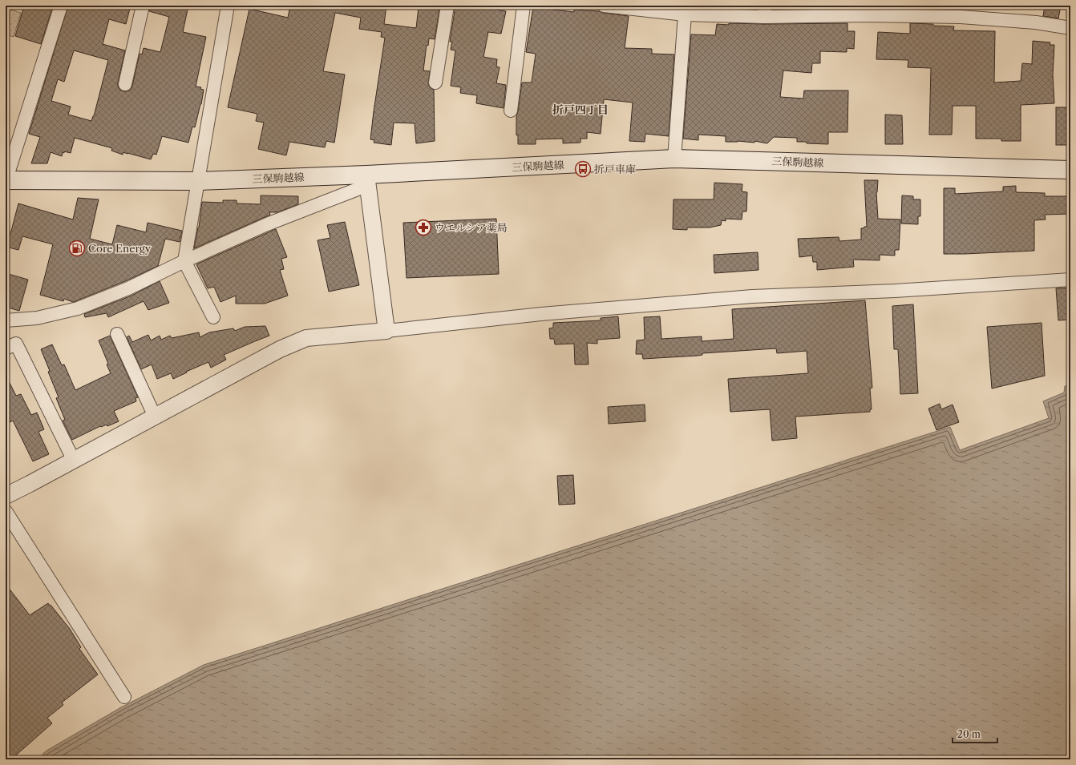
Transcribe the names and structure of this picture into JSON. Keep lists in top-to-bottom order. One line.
{"streets":{"main road":["三保駒越線"]},"districts":["折戸四丁目"],"places":{"bus stop":["折戸車庫"],"pharmacy":["ウエルシア薬局"],"fuel station":["Core Energy"]},"scale_bar":"20 m"}
